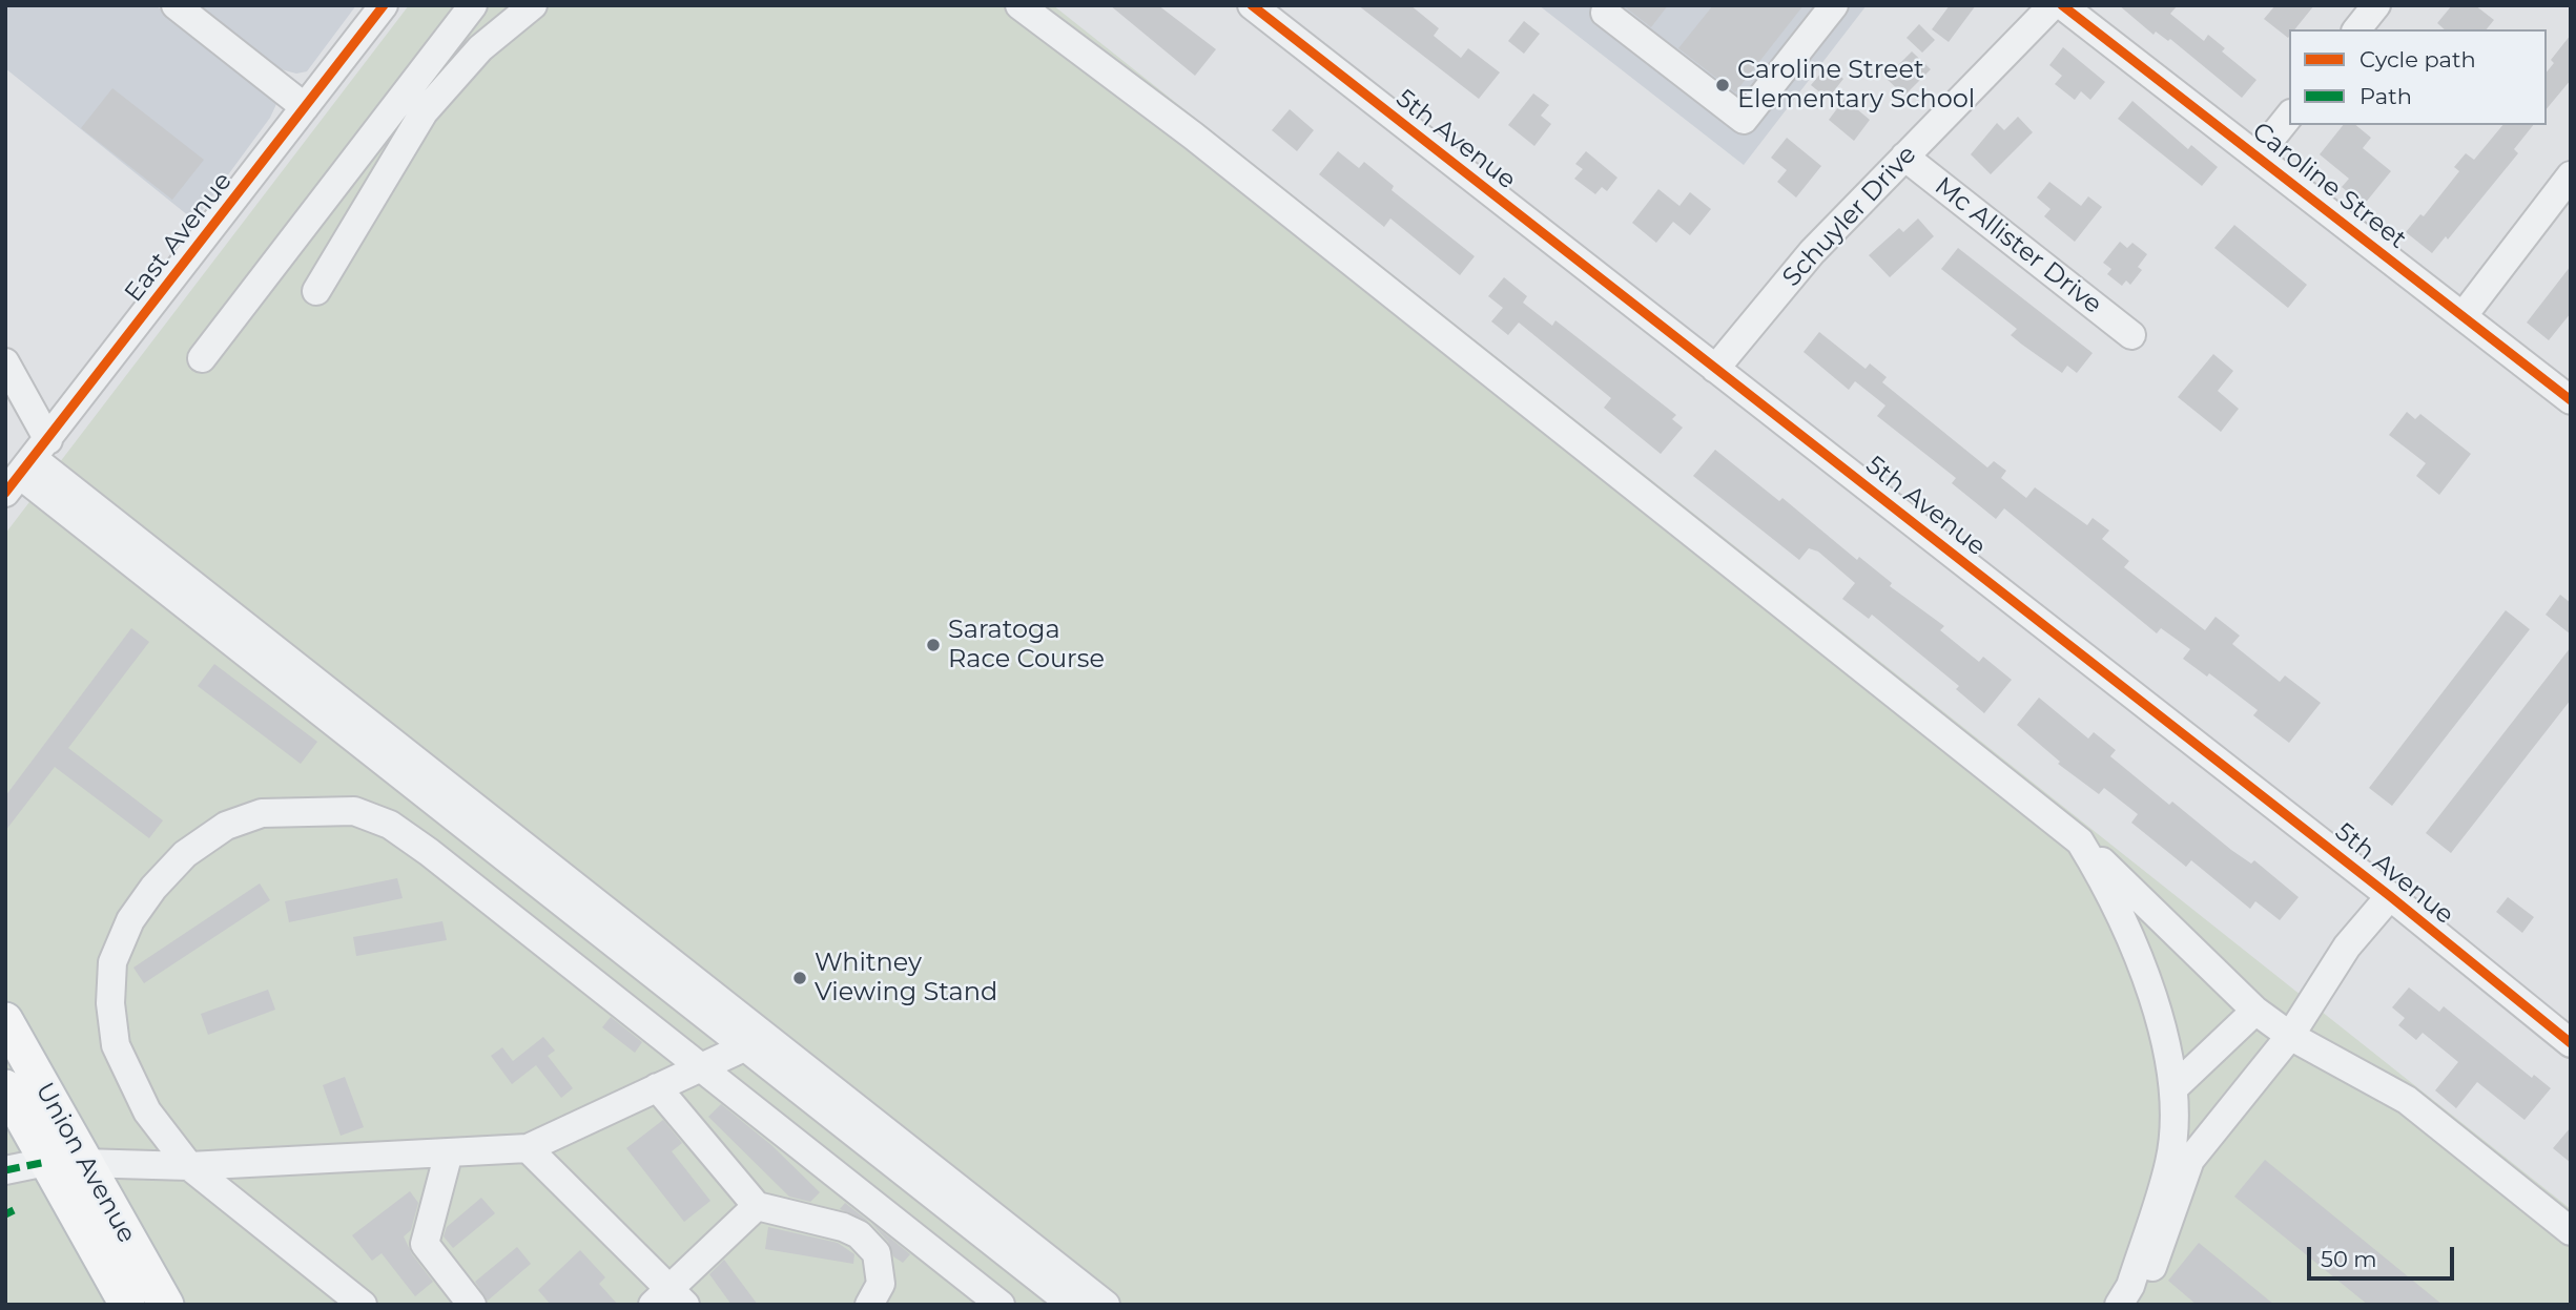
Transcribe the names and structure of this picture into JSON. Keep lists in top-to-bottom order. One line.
{"streets":{"main road":["Union Avenue"],"street":["5th Avenue","Caroline Street","Schuyler Drive","East Avenue","Mc Allister Drive"]},"crossings":[["5th Avenue","Schuyler Drive"],["Schuyler Drive","Mc Allister Drive"]],"places":["Caroline Street Elementary School","Saratoga Race Course","Whitney Viewing Stand"],"legend":["Cycle path","Path"],"scale_bar":"50 m"}
